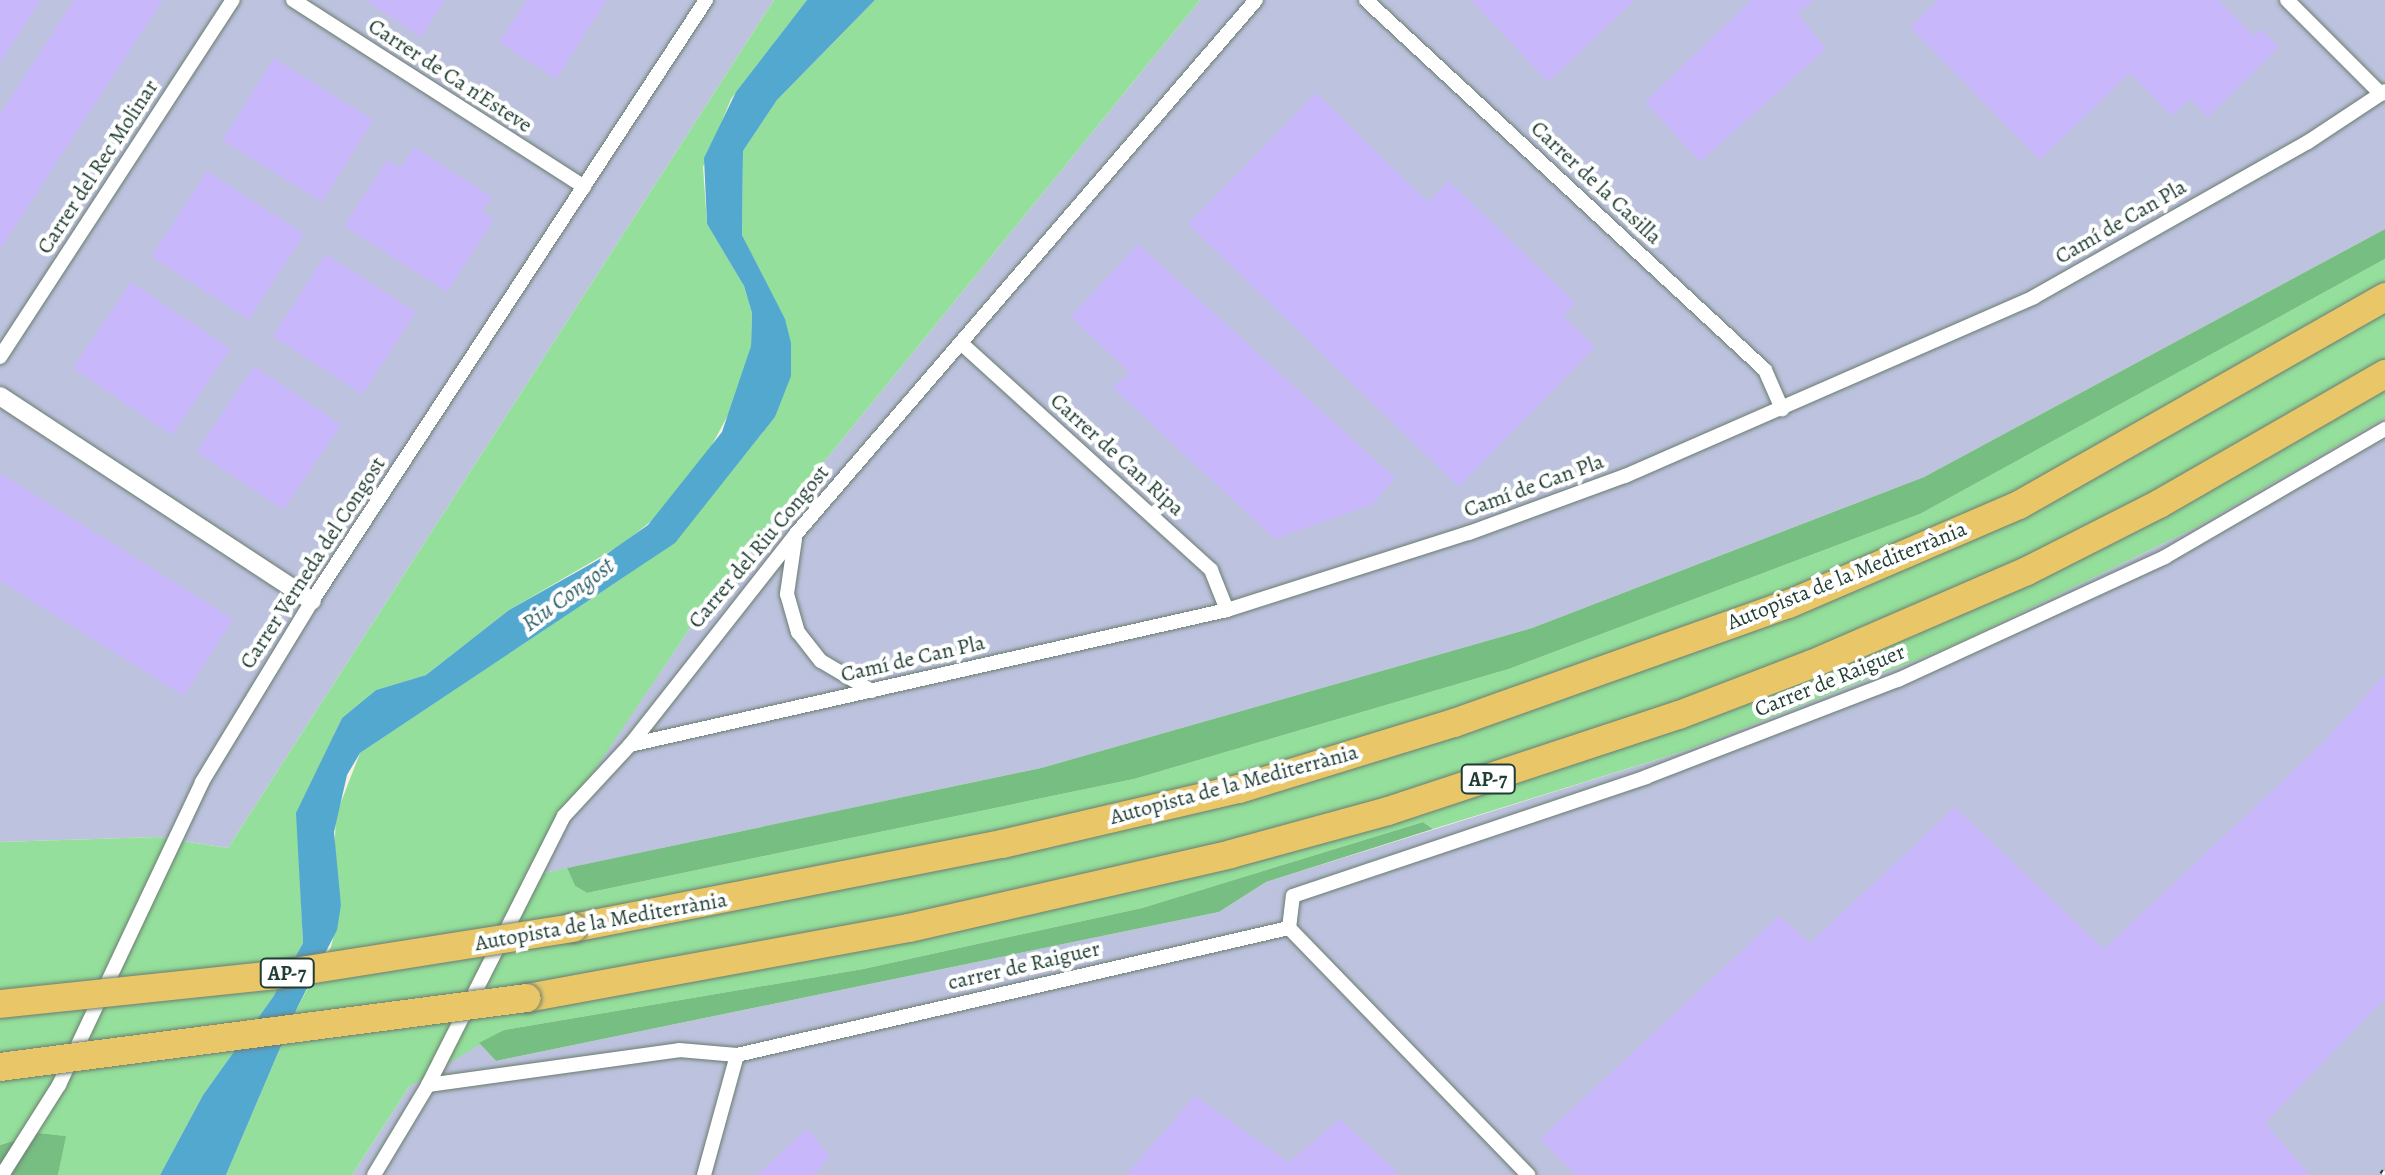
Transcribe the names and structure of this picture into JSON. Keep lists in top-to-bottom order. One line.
{"streets":{"highway":["Autopista de la Mediterrània","AP-7"],"street":["Carrer de Ca n'Esteve","Carrer del Rec Molinar","Carrer de la Casilla","Camí de Can Pla","Carrer de Can Ripa","Carrer del Riu Congost","Carrer Verneda del Congost","Carrer de Raiguer","carrer de Raiguer"]},"crossings":[["Carrer de Ca n'Esteve","Carrer Verneda del Congost"],["Carrer de la Casilla","Camí de Can Pla"],["Camí de Can Pla","Carrer de Can Ripa"],["Camí de Can Pla","Carrer del Riu Congost"],["Carrer de Can Ripa","Carrer del Riu Congost"],["Carrer del Riu Congost","carrer de Raiguer"],["Carrer de Raiguer","carrer de Raiguer"]],"water":["Riu Congost"]}
